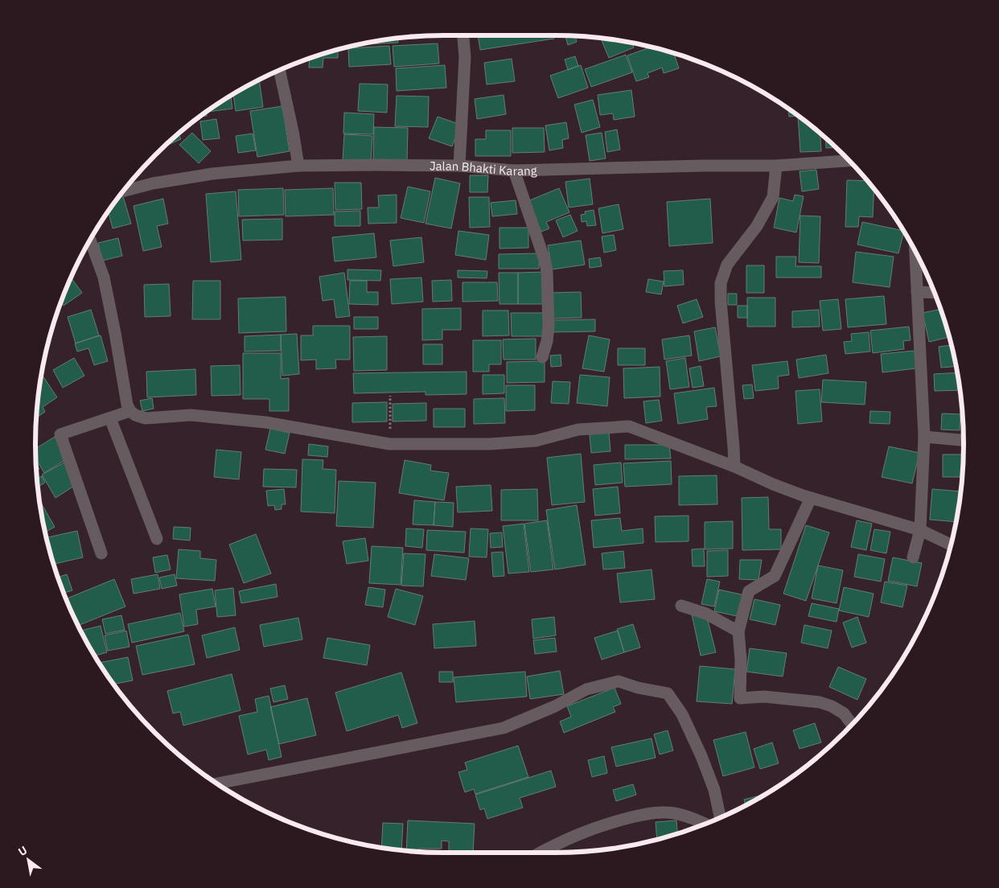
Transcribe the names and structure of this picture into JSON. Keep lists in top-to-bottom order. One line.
{"streets":{"street":["Jalan Bhakti Karang"]},"north":"top left"}
